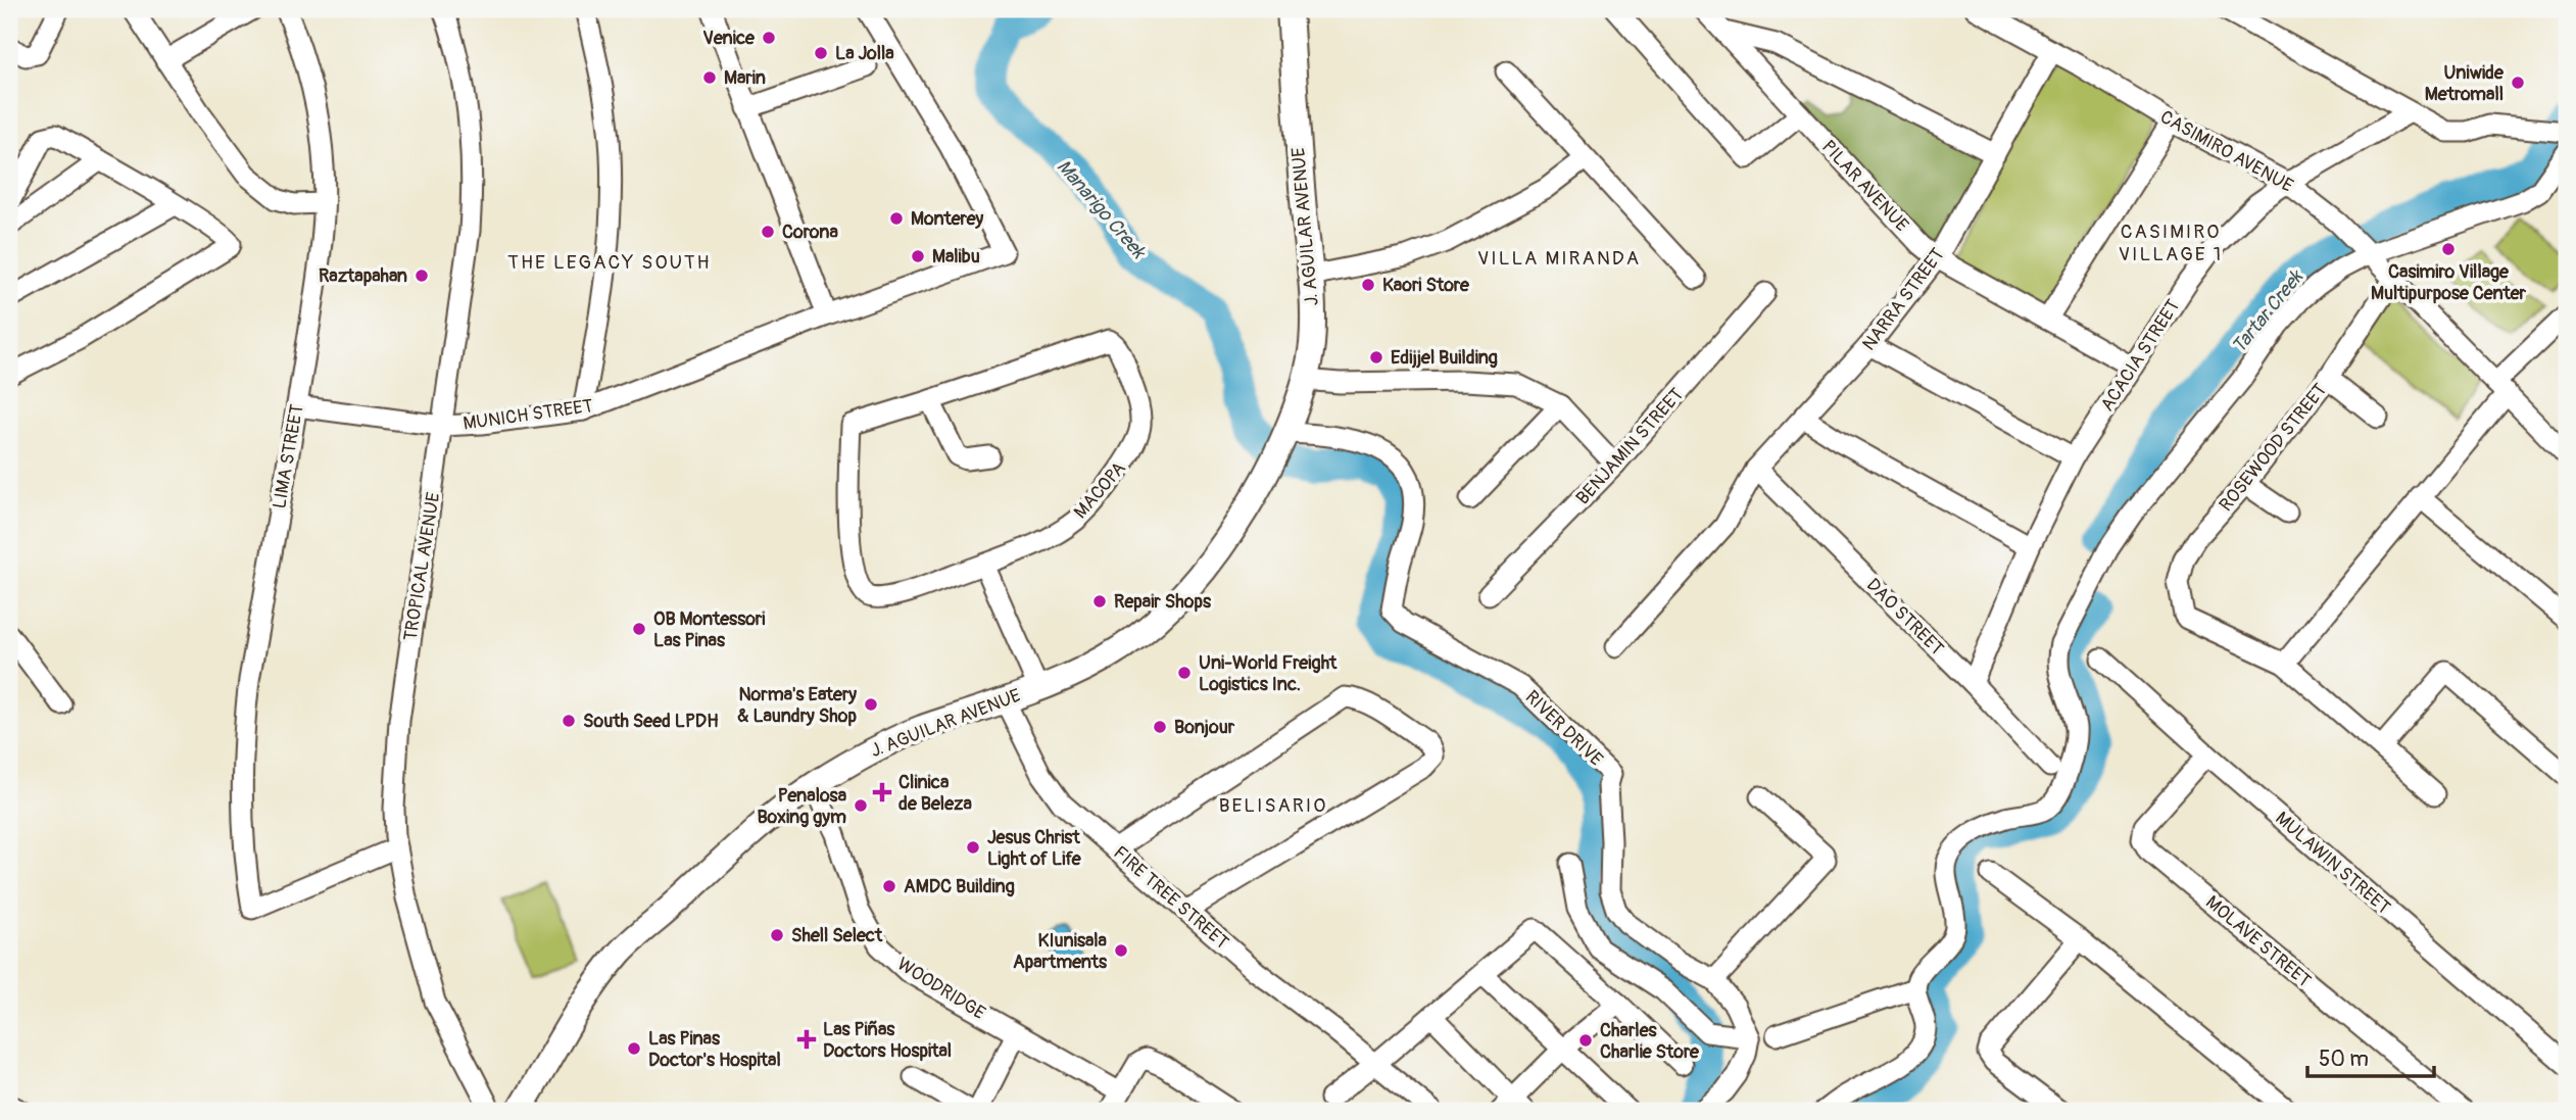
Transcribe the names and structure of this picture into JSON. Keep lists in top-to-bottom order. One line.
{"streets":{"main road":["J. AGUILAR AVENUE"],"street":["CASIMIRO AVENUE","PILAR AVENUE","NARRA STREET","ACACIA STREET","MUNICH STREET","BENJAMIN STREET","ROSEWOOD STREET","LIMA STREET","MACOPA","TROPICAL AVENUE","DAO STREET","RIVER DRIVE","MULAWIN STREET","FIRE TREE STREET","MOLAVE STREET","WOODRIDGE"]},"crossings":[["CASIMIRO AVENUE","NARRA STREET"],["CASIMIRO AVENUE","ACACIA STREET"],["CASIMIRO AVENUE","ROSEWOOD STREET"],["PILAR AVENUE","NARRA STREET"],["PILAR AVENUE","ACACIA STREET"],["J. AGUILAR AVENUE","RIVER DRIVE"],["J. AGUILAR AVENUE","FIRE TREE STREET"],["J. AGUILAR AVENUE","WOODRIDGE"],["NARRA STREET","DAO STREET"],["ACACIA STREET","DAO STREET"],["MUNICH STREET","LIMA STREET"],["MUNICH STREET","TROPICAL AVENUE"],["LIMA STREET","TROPICAL AVENUE"],["MULAWIN STREET","MOLAVE STREET"]],"districts":["CASIMIRO VILLAGE 1","VILLA MIRANDA","THE LEGACY SOUTH","BELISARIO"],"water":["Manarigo Creek","Tartar Creek"],"places":{"other":["Venice","La Jolla","Marin","Uniwide Metromall","Monterey","Corona","Casimiro Village Multipurpose Center","Malibu","Raztapahan","Kaori Store","Edijjel Building","Repair Shops","OB Montessori Las Pinas","Uni-World Freight Logistics Inc.","Norma's Eatery & Laundry Shop","South Seed LPDH","Bonjour","Penalosa Boxing gym","Jesus Christ Light of Life","AMDC Building","Shell Select","KIunisala Apartments","Charles Charlie Store","Las Pinas Doctor's Hospital"],"health":["Clinica de Beleza","Las Piñas Doctors Hospital"]},"scale_bar":"50 m"}
